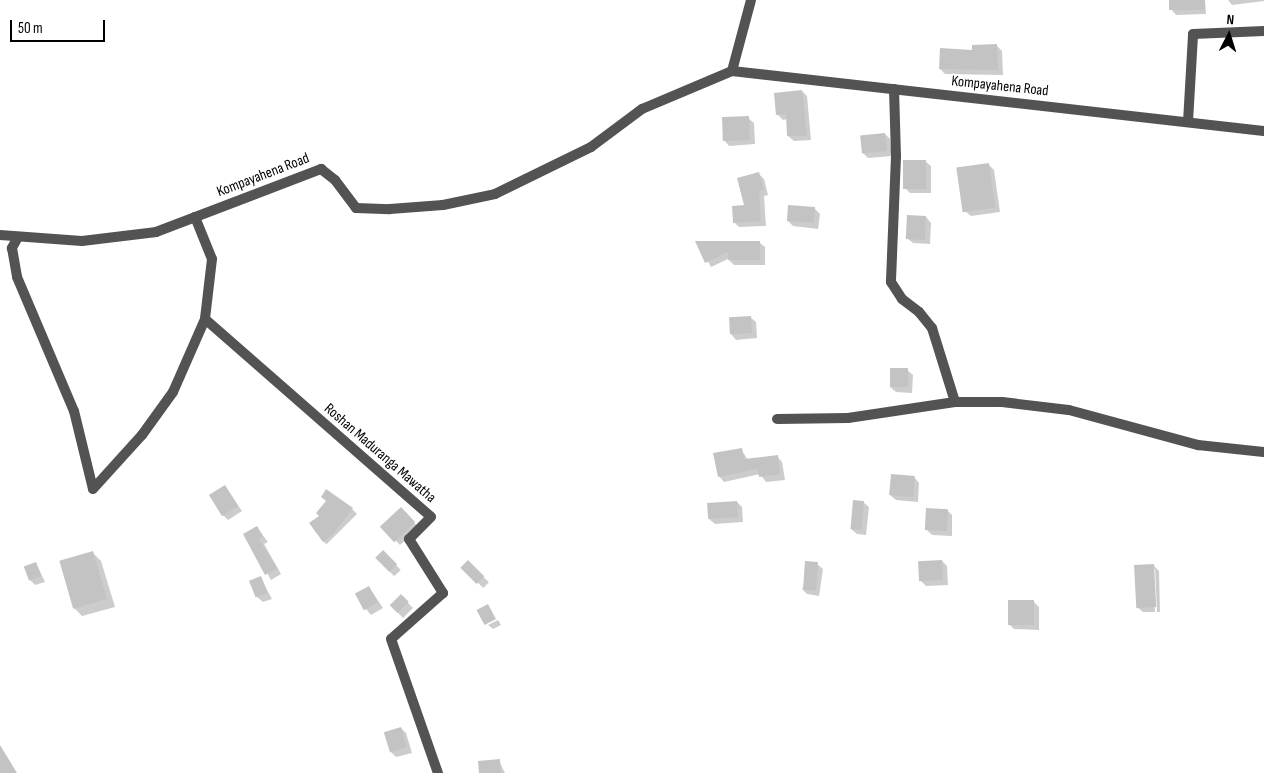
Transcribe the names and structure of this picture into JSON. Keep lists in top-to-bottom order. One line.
{"streets":{"street":["Kompayahena Road","Roshan Maduranga Mawatha"]},"scale_bar":"50 m","north":"top"}
